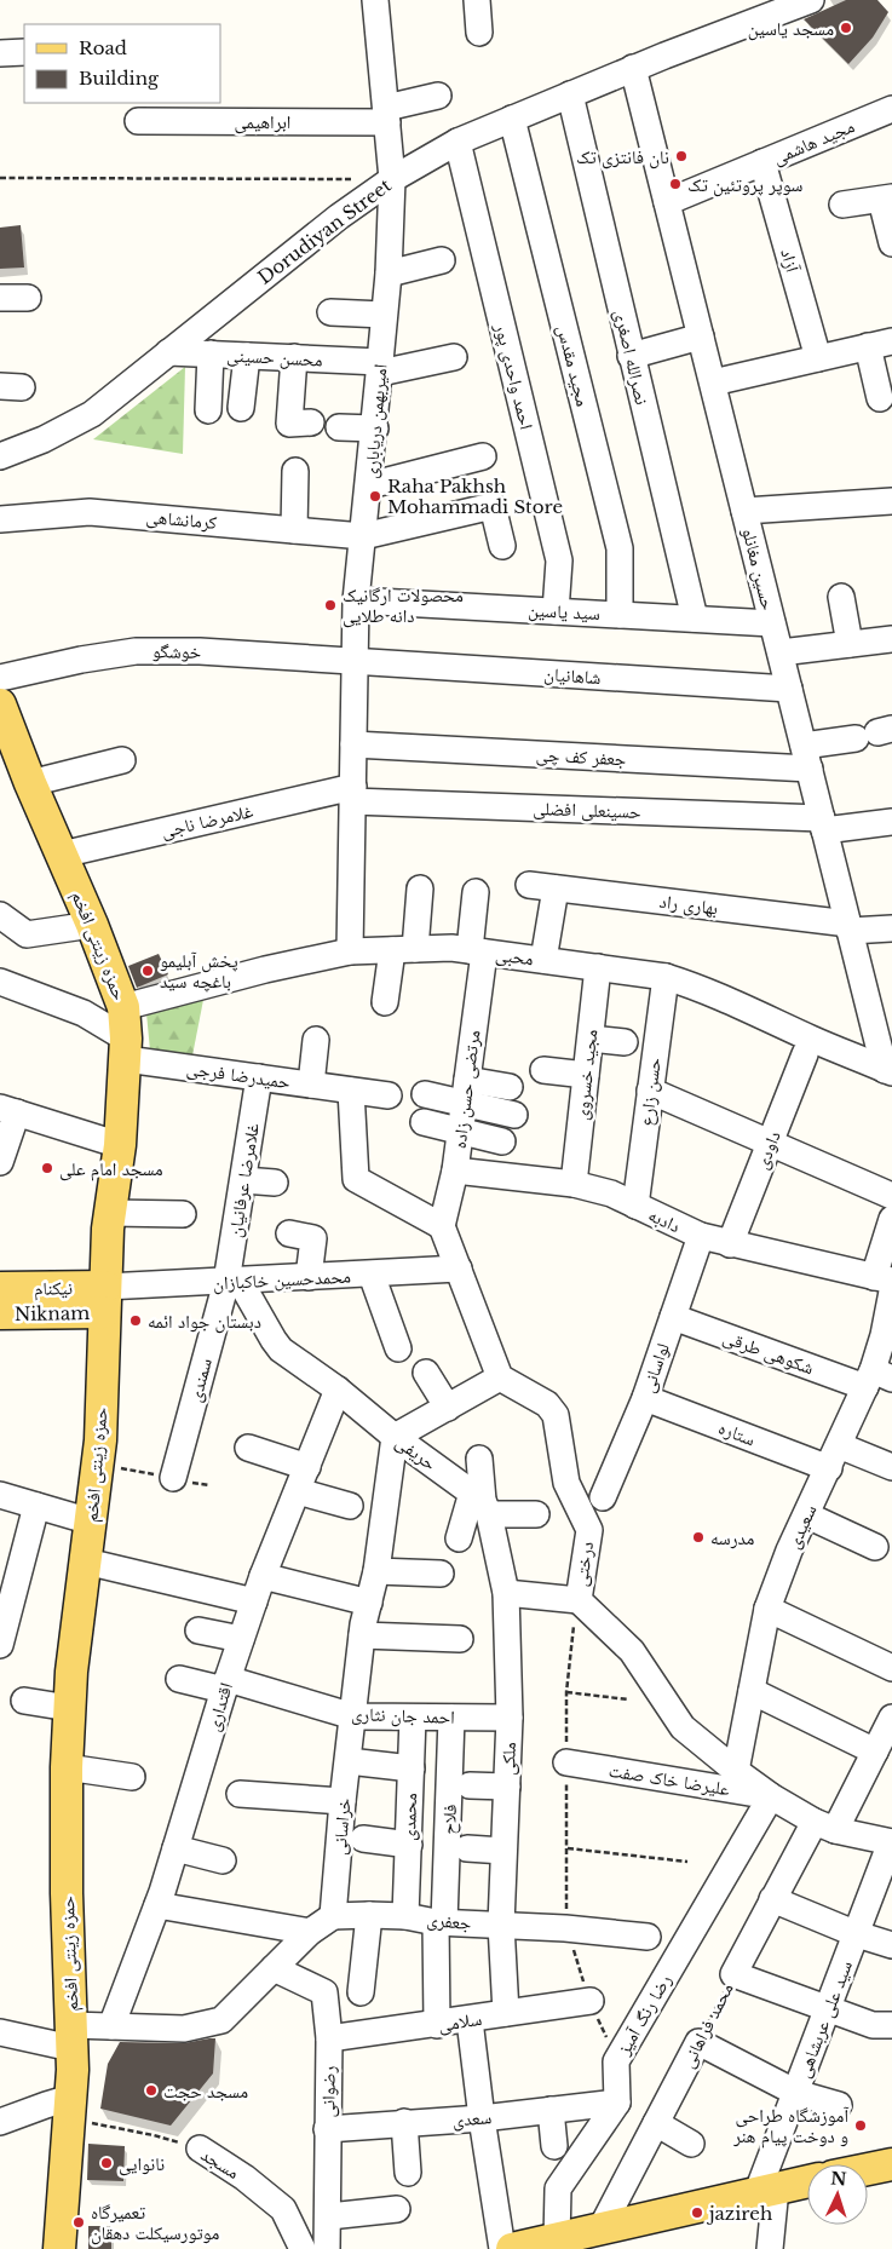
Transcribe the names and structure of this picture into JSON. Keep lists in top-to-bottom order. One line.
{"streets":{"main road":["حمزه زینتی افخم","نیکنام","Niknam"],"street":["ابراهیمی","مجید هاشمی","Dorudiyan Street","آزاد","محسن حسینی","نصرالله اصغری","مجید مقدس","احمد واحدی پور","امیربهمن دریاباری","کرمانشاهی","حسین مغانلو","سید یاسین","خوشگو","شاهانیان","جعفر کف چی","حسینعلی افضلی","غلامرضا ناجی","بهاری راد","محبی","حمیدرضا فرجی","مجید خسروی","مرتضی حسن زاده","حسن زارع","داودی","غلامرضا عرفانیان","دادبه","محمدحسین خاکبازان","شکوهی طرقی","لواسانی","سمندی","ستاره","حریفی","سعیدی","درختی","اقتداری","احمد جان نثاری","ملکی","علیرضا خاک صفت","محمدی","فلاح","خراسانی","جعفری","رضا رنگ آمیز","سید علی عربشاهی","سلامی","محمد فراهانی","رضوانی","سعدی","مسجد"]},"crossings":[["ابراهیمی","امیربهمن دریاباری"],["مجید هاشمی","آزاد"],["مجید هاشمی","حسین مغانلو"],["Dorudiyan Street","محسن حسینی"],["Dorudiyan Street","نصرالله اصغری"],["Dorudiyan Street","مجید مقدس"],["Dorudiyan Street","احمد واحدی پور"],["Dorudiyan Street","امیربهمن دریاباری"],["Dorudiyan Street","حسین مغانلو"],["محسن حسینی","امیربهمن دریاباری"],["نصرالله اصغری","سید یاسین"],["مجید مقدس","سید یاسین"],["احمد واحدی پور","سید یاسین"],["امیربهمن دریاباری","کرمانشاهی"],["امیربهمن دریاباری","سید یاسین"],["امیربهمن دریاباری","خوشگو"],["امیربهمن دریاباری","شاهانیان"],["امیربهمن دریاباری","جعفر کف چی"],["امیربهمن دریاباری","حسینعلی افضلی"],["امیربهمن دریاباری","غلامرضا ناجی"],["امیربهمن دریاباری","محبی"],["حسین مغانلو","سید یاسین"],["حسین مغانلو","شاهانیان"],["حسین مغانلو","جعفر کف چی"],["حسین مغانلو","حسینعلی افضلی"],["حسین مغانلو","بهاری راد"],["حسین مغانلو","محبی"],["خوشگو","شاهانیان"],["حسینعلی افضلی","غلامرضا ناجی"],["غلامرضا ناجی","حمزه زینتی افخم"],["حمزه زینتی افخم","محبی"],["حمزه زینتی افخم","حمیدرضا فرجی"],["حمزه زینتی افخم","محمدحسین خاکبازان"],["حمزه زینتی افخم","نیکنام"],["حمزه زینتی افخم","Niknam"],["حمزه زینتی افخم","مسجد"],["محبی","مجید خسروی"],["محبی","مرتضی حسن زاده"],["محبی","حسن زارع"],["حمیدرضا فرجی","غلامرضا عرفانیان"],["مجید خسروی","دادبه"],["مرتضی حسن زاده","دادبه"],["حسن زارع","دادبه"],["داودی","دادبه"],["غلامرضا عرفانیان","محمدحسین خاکبازان"],["غلامرضا عرفانیان","سمندی"],["غلامرضا عرفانیان","حریفی"],["دادبه","لواسانی"],["دادبه","سعیدی"],["محمدحسین خاکبازان","نیکنام"],["محمدحسین خاکبازان","Niknam"],["محمدحسین خاکبازان","سمندی"],["محمدحسین خاکبازان","حریفی"],["نیکنام","Niknam"],["شکوهی طرقی","لواسانی"],["شکوهی طرقی","سعیدی"],["لواسانی","ستاره"],["سمندی","حریفی"],["ستاره","سعیدی"],["حریفی","اقتداری"],["حریفی","خراسانی"],["سعیدی","درختی"],["درختی","علیرضا خاک صفت"],["درختی","رضا رنگ آمیز"],["درختی","سید علی عربشاهی"],["درختی","محمد فراهانی"],["اقتداری","احمد جان نثاری"],["احمد جان نثاری","ملکی"],["احمد جان نثاری","محمدی"],["احمد جان نثاری","فلاح"],["احمد جان نثاری","خراسانی"],["ملکی","جعفری"],["ملکی","سلامی"],["علیرضا خاک صفت","رضا رنگ آمیز"],["محمدی","جعفری"],["فلاح","جعفری"],["فلاح","سلامی"],["خراسانی","جعفری"],["رضا رنگ آمیز","سعدی"],["سلامی","رضوانی"],["رضوانی","سعدی"]],"places":["مسجد یاسین","نان فانتزی تک","سوپر پروتئین تک","Raha Pakhsh Mohammadi Store","محصولات ارگانیک دانه طلایی","پخش آبلیمو باغچه سید","مسجد امام علی","دبستان جواد ائمه","مدرسه","مسجد حجت","آموزشگاه طراحی و دوخت پیام هنر","نانوایی","jazireh","تعمیرگاه موتورسیکلت دهقان"],"legend":["Road","Building"],"north":"top"}
